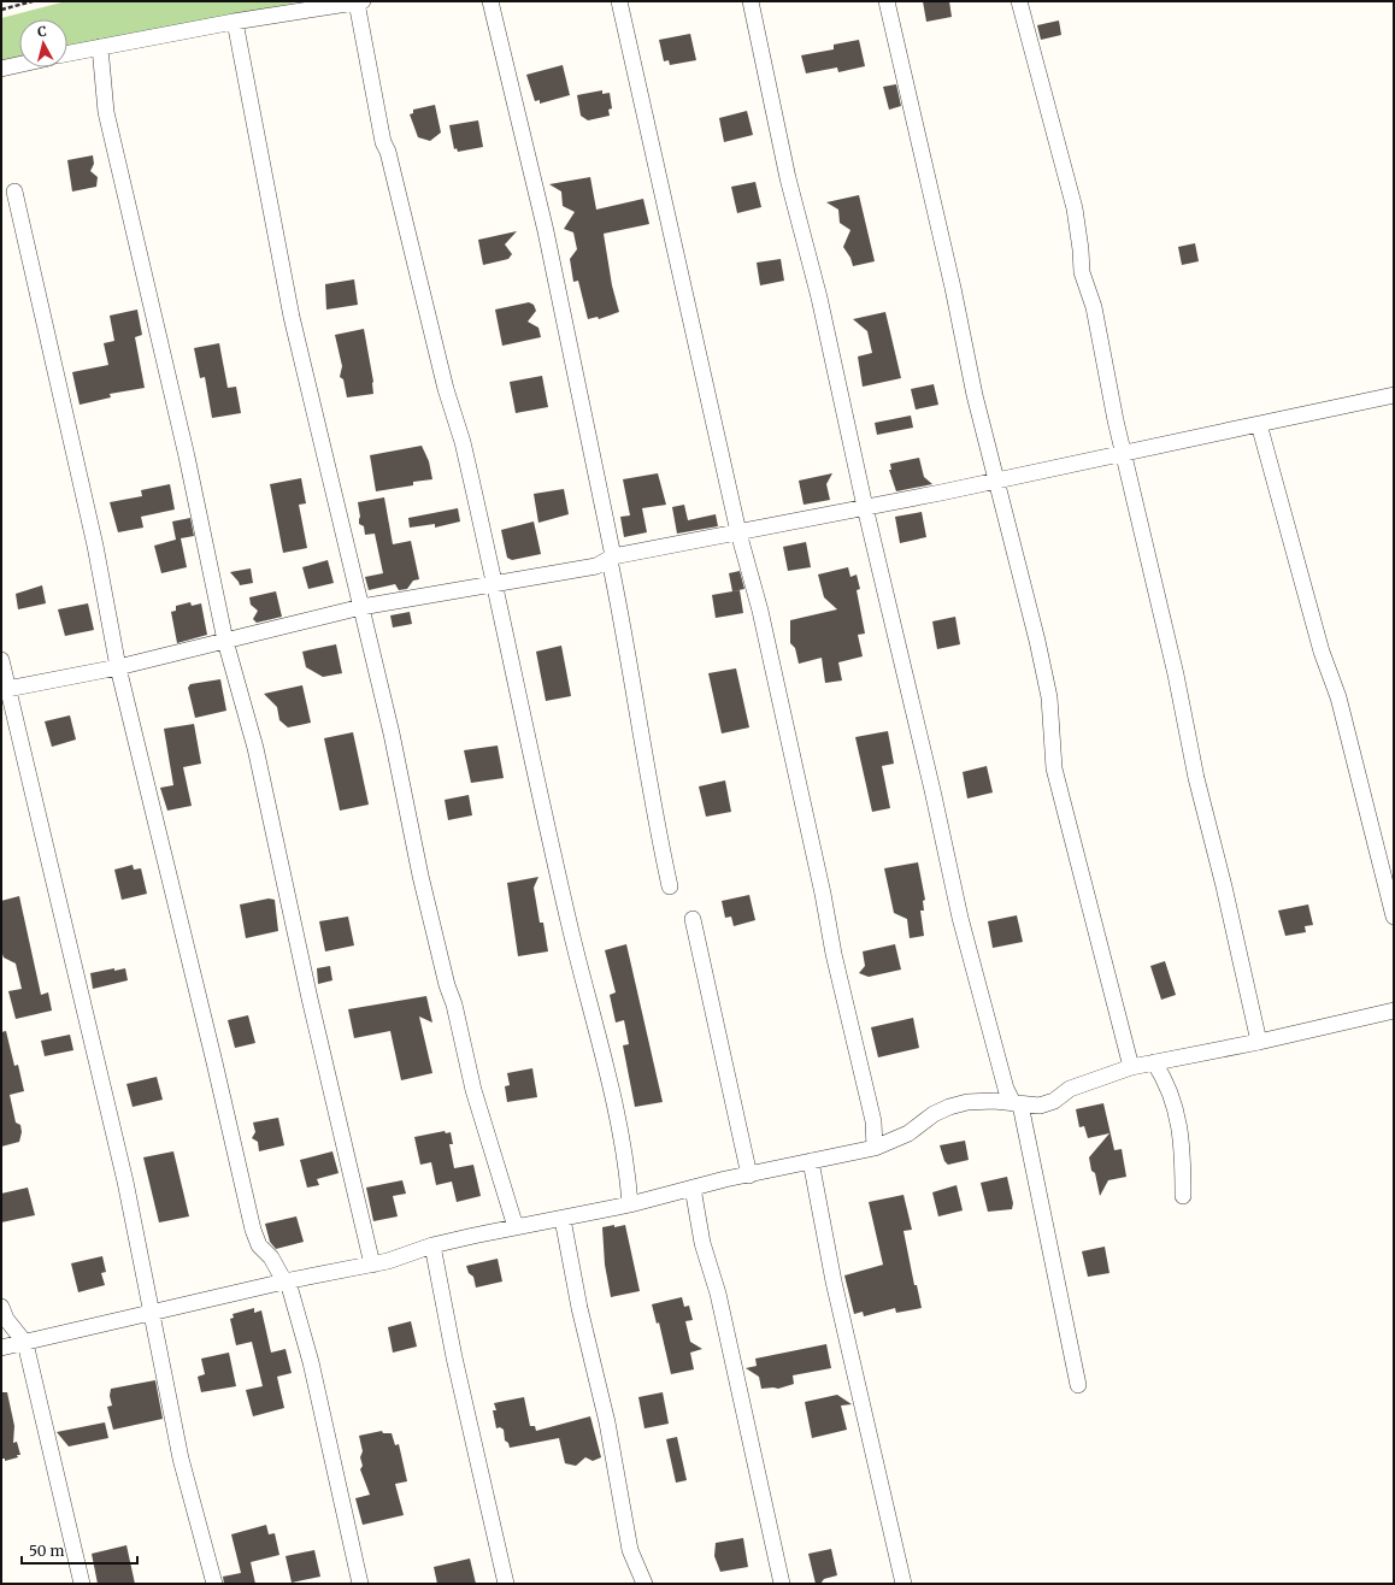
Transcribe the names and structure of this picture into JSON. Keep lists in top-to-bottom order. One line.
{"scale_bar":"50 m","north":"top"}
